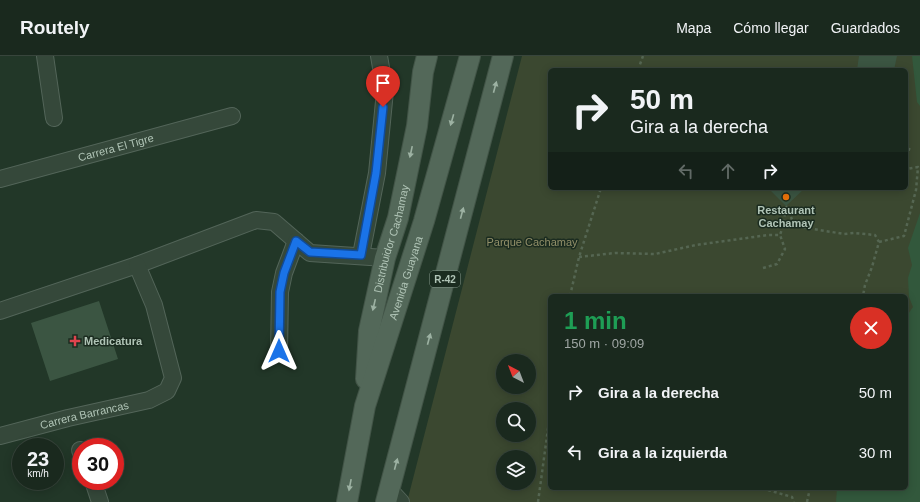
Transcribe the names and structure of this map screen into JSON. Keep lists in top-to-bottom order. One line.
{"streets":{"main road":["Distribuidor Cachamay","Avenida Guayana","R-42"],"street":["Carrera El Tigre","Carrera Barrancas"]},"crossings":[["Distribuidor Cachamay","Avenida Guayana"]],"parks":["Parque Cachamay"],"places":{"other":["Restaurant Cachamay"],"health":["Medicatura"]},"north":"top left","page":{"header":"Routely","nav":["Mapa","Cómo llegar","Guardados"],"turn":["50 m","Gira a la derecha"],"heading":["1 min","150 m · 09:09"],"list":[{"name":"Gira a la derecha","value":"50 m"},{"name":"Gira a la izquierda","value":"30 m"}],"speed":"23 km/h","limit":"30"}}
